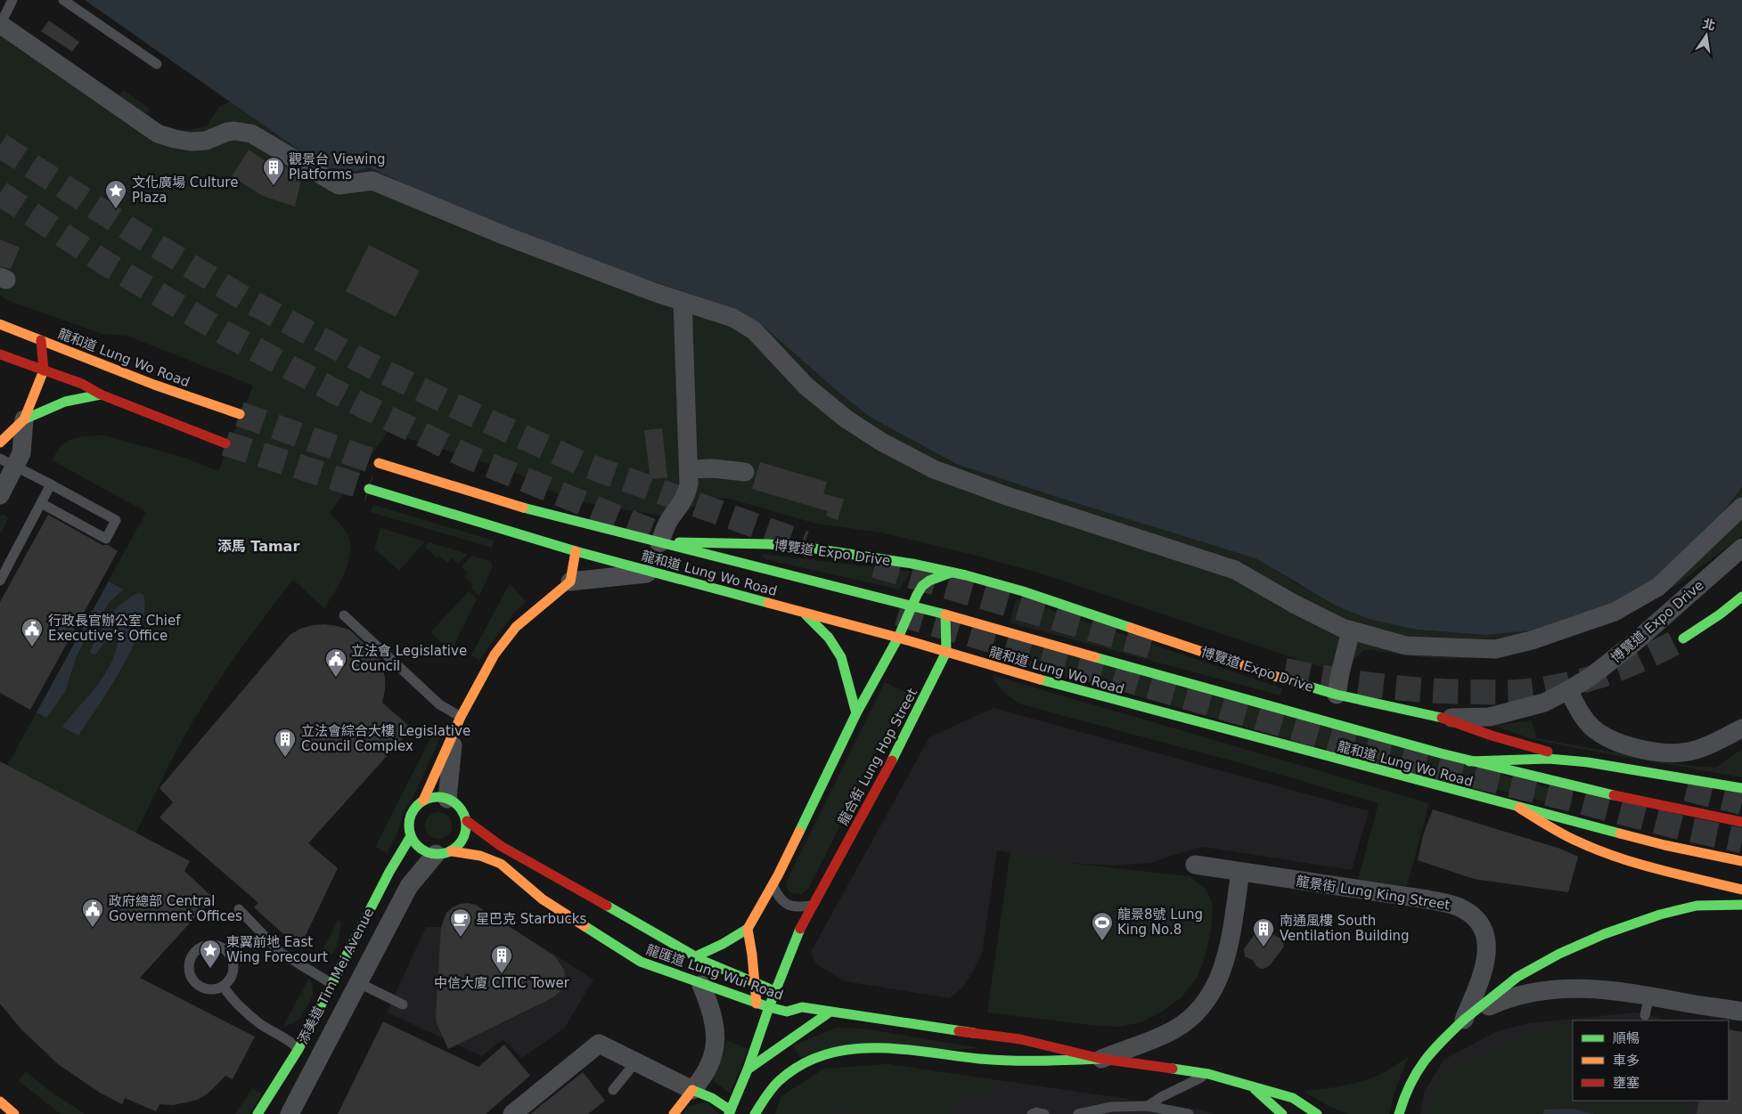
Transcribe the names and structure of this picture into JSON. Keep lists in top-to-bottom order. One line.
{"streets":{"main road":["龍和道 Lung Wo Road","博覽道 Expo Drive","龍合街 Lung Hop Street","龍匯道 Lung Wui Road","添美道 Tim Mei Avenue"],"street":["龍景街 Lung King Street"]},"crossings":[["龍和道 Lung Wo Road","博覽道 Expo Drive"],["龍和道 Lung Wo Road","龍合街 Lung Hop Street"],["龍合街 Lung Hop Street","龍匯道 Lung Wui Road"],["龍匯道 Lung Wui Road","添美道 Tim Mei Avenue"]],"districts":["添馬 Tamar"],"places":{"building":["觀景台 Viewing Platforms","立法會綜合大樓 Legislative Council Complex","南通風樓 South Ventilation Building","中信大廈 CITIC Tower"],"place":["文化廣場 Culture Plaza","東翼前地 East Wing Forecourt"],"public building":["行政長官辦公室 Chief Executive’s Office","立法會 Legislative Council","政府總部 Central Government Offices"],"cafe":["星巴克 Starbucks"],"sports":["龍景8號 Lung King No.8"]},"legend":["順暢","車多","壅塞"],"north":"top"}
